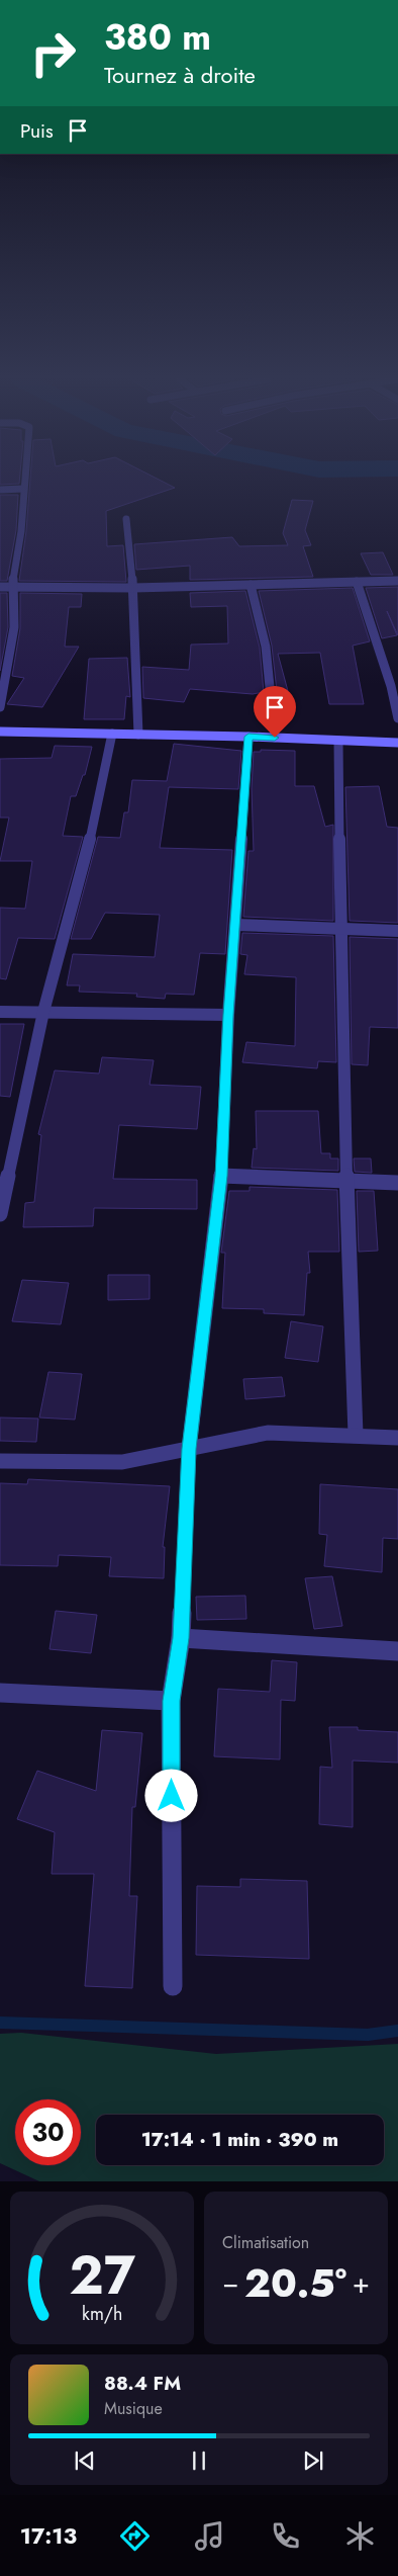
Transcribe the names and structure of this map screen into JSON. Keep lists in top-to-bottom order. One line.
{"page":{"turn":["380 m","Tournez à droite"],"then":"Puis","limit":"30","trip":"17:14 · 1 min · 390 m","tile":"Climatisation","heat":["−","20.5°","+"],"song":["88.4 FM","Musique"],"tabs":"17:13","gauge":["27","km/h"]}}
